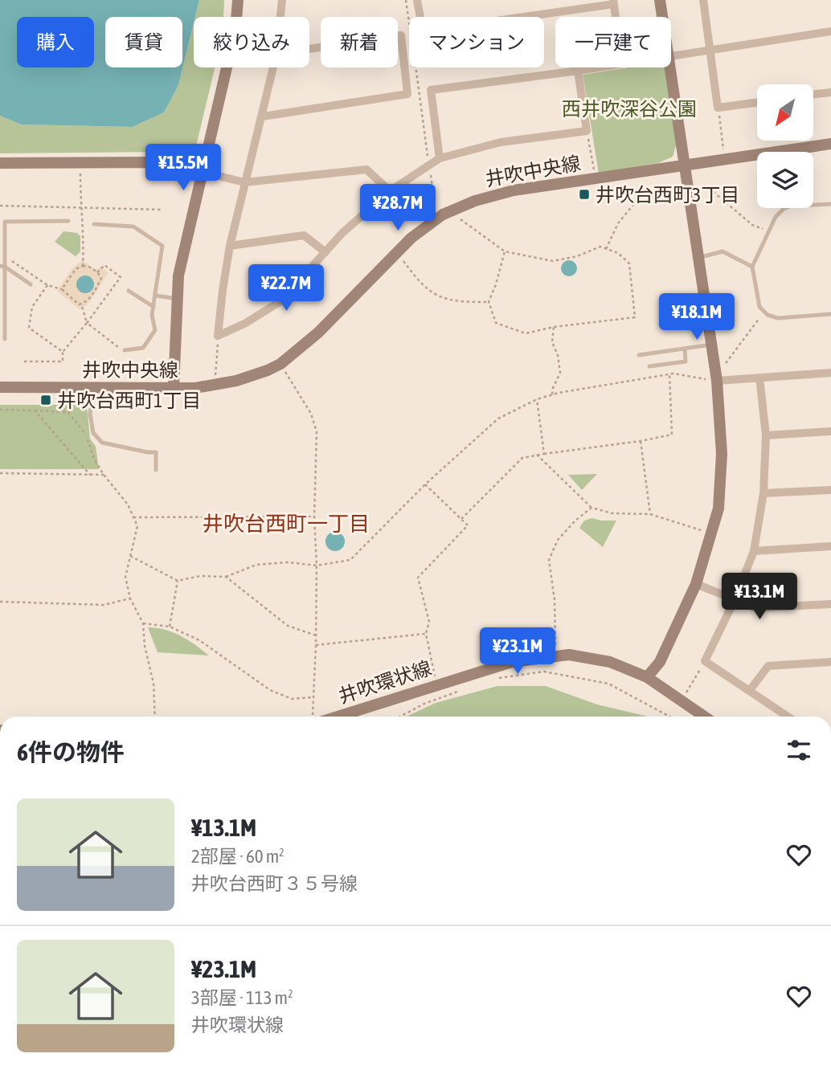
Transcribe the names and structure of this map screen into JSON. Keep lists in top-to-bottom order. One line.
{"streets":{"street":["井吹中央線","井吹環状線"]},"districts":["井吹台西町一丁目"],"parks":["西井吹深谷公園"],"places":{"transit":["井吹台西町3丁目","井吹台西町1丁目"]},"north":"bottom left","page":{"chip":["購入","賃貸","絞り込み","新着","マンション","一戸建て"],"price":["¥15.5M","¥28.7M","¥22.7M","¥18.1M","¥13.1M","¥23.1M"],"heading":"6件の物件","list":[{"name":"¥13.1M","note":"2部屋 · 60 m² · 井吹台西町３５号線"},{"name":"¥23.1M","note":"3部屋 · 113 m² · 井吹環状線"}]}}
